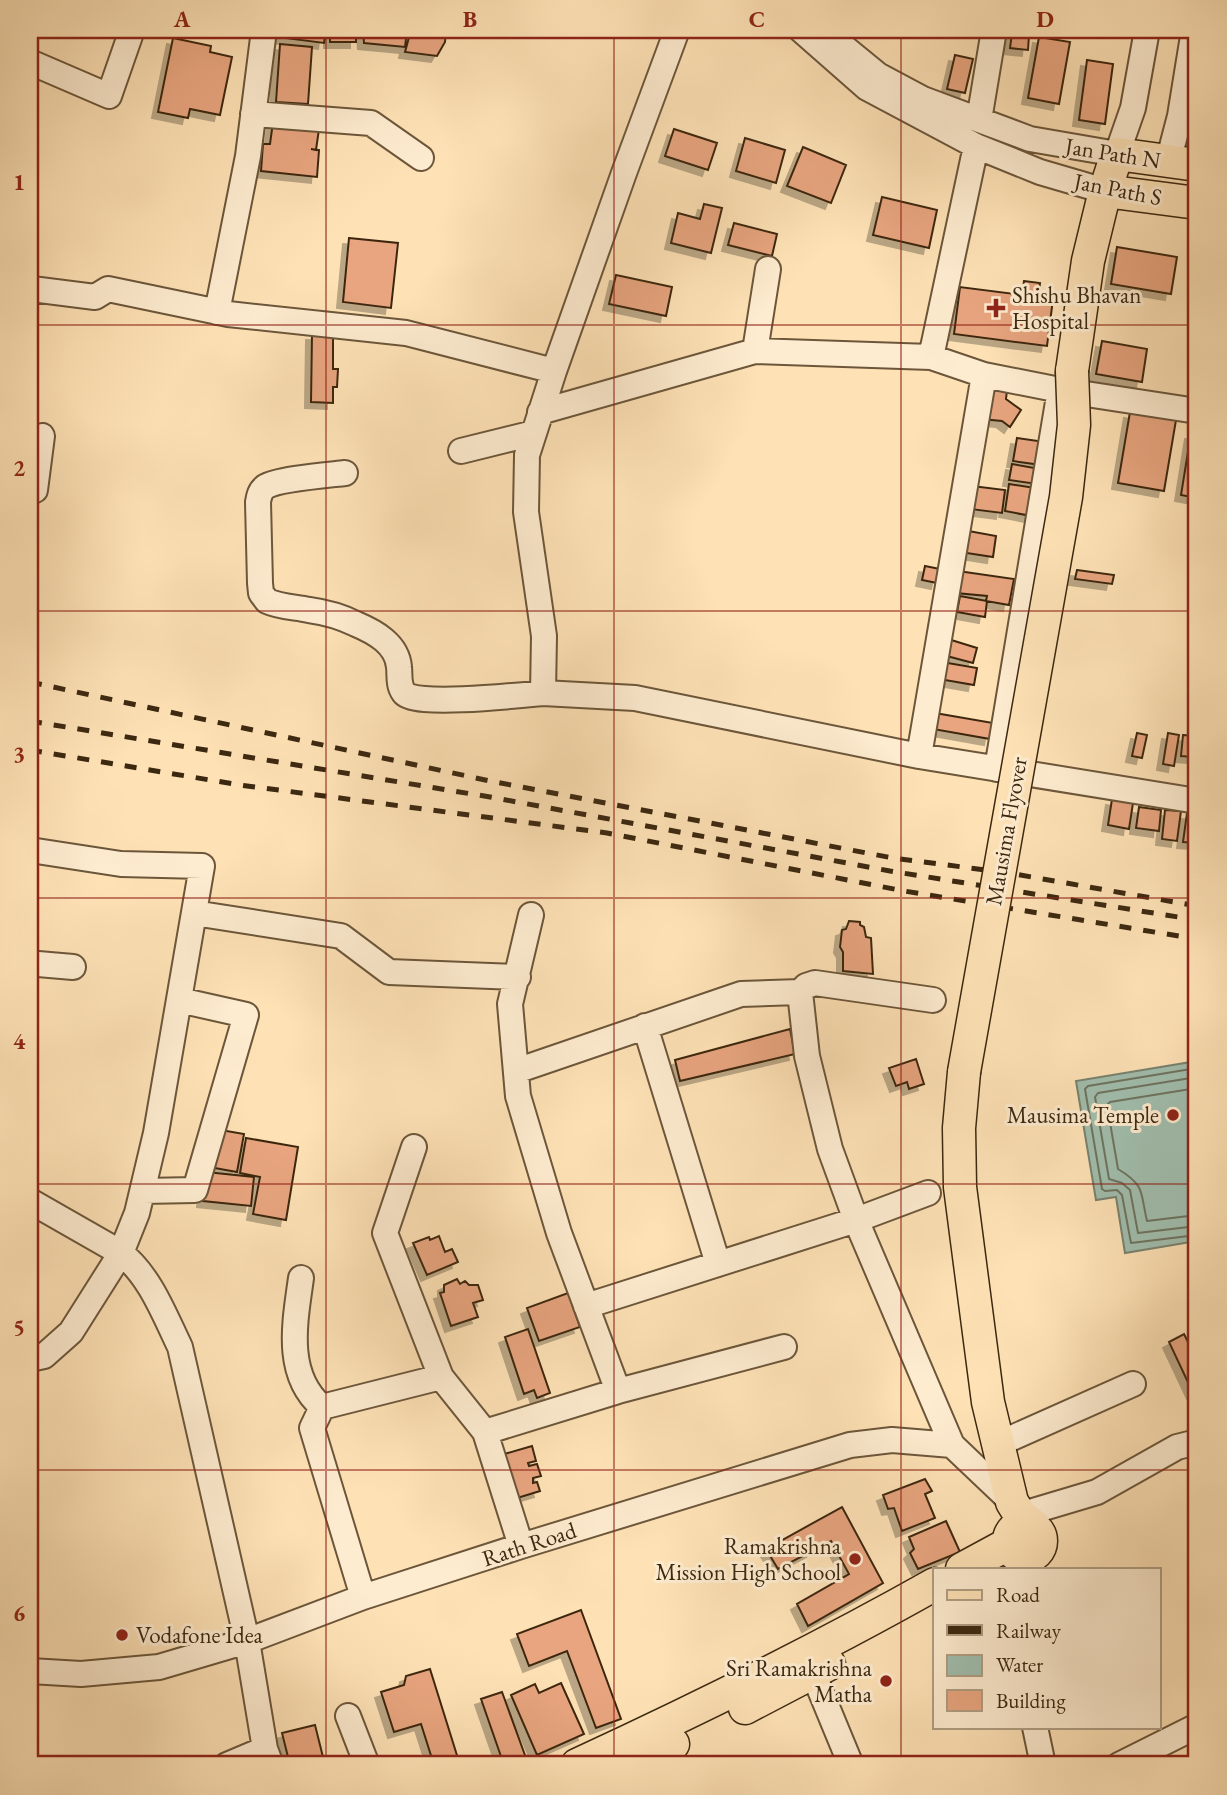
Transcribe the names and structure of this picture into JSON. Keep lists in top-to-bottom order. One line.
{"streets":{"main road":["Jan Path N","Jan Path S","Mausima Flyover"],"street":["Rath Road"]},"crossings":[["Jan Path N","Mausima Flyover"],["Jan Path S","Mausima Flyover"]],"places":{"health":["Shishu Bhavan Hospital"],"other":["Mausima Temple","Ramakrishna Mission High School","Vodafone Idea","Sri Ramakrishna Matha"]},"legend":["Road","Railway","Water","Building"],"grid":{"columns":["A","B","C","D"],"rows":["1","2","3","4","5","6"]}}
